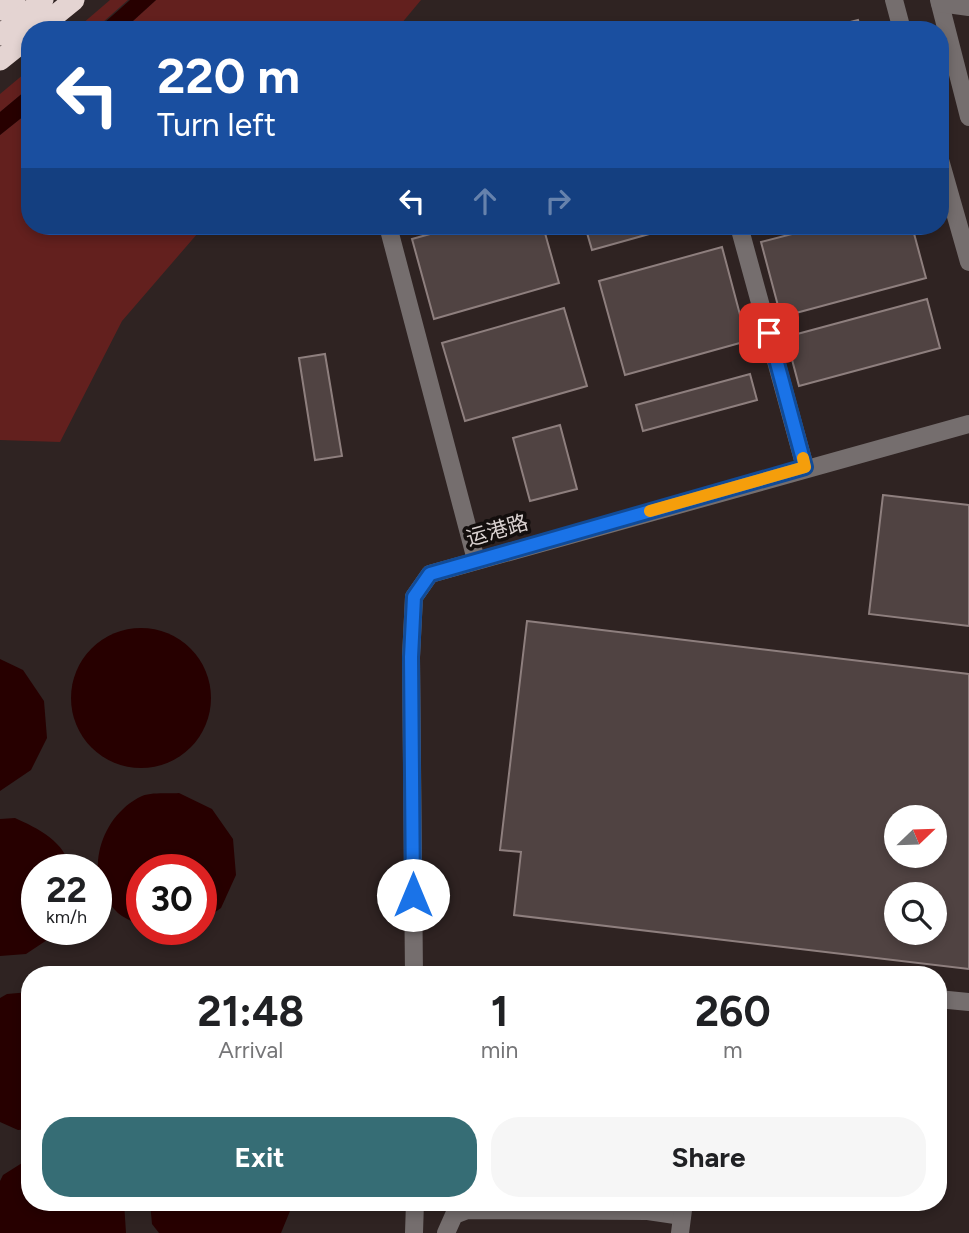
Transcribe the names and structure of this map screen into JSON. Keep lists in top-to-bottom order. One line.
{"streets":{"street":["运港路"]},"north":"top right","page":{"turn":["220 m","Turn left"],"speed":"22 km/h","limit":"30","eta":["21:48","Arrival","1","min","260","m"],"buttons":["Exit","Share"]}}
